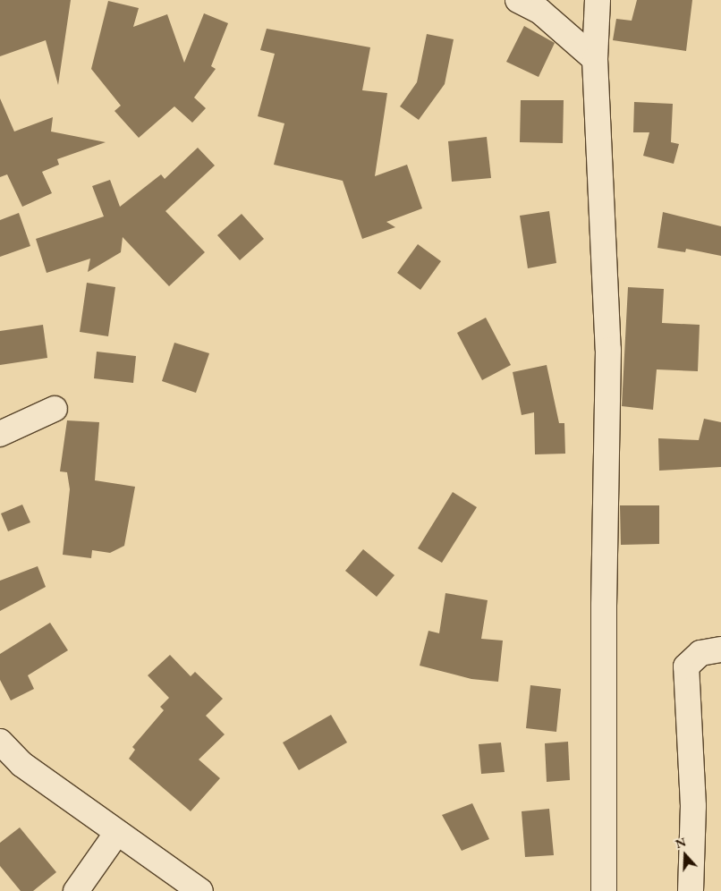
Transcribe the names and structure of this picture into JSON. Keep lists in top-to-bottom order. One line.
{"north":"top"}
